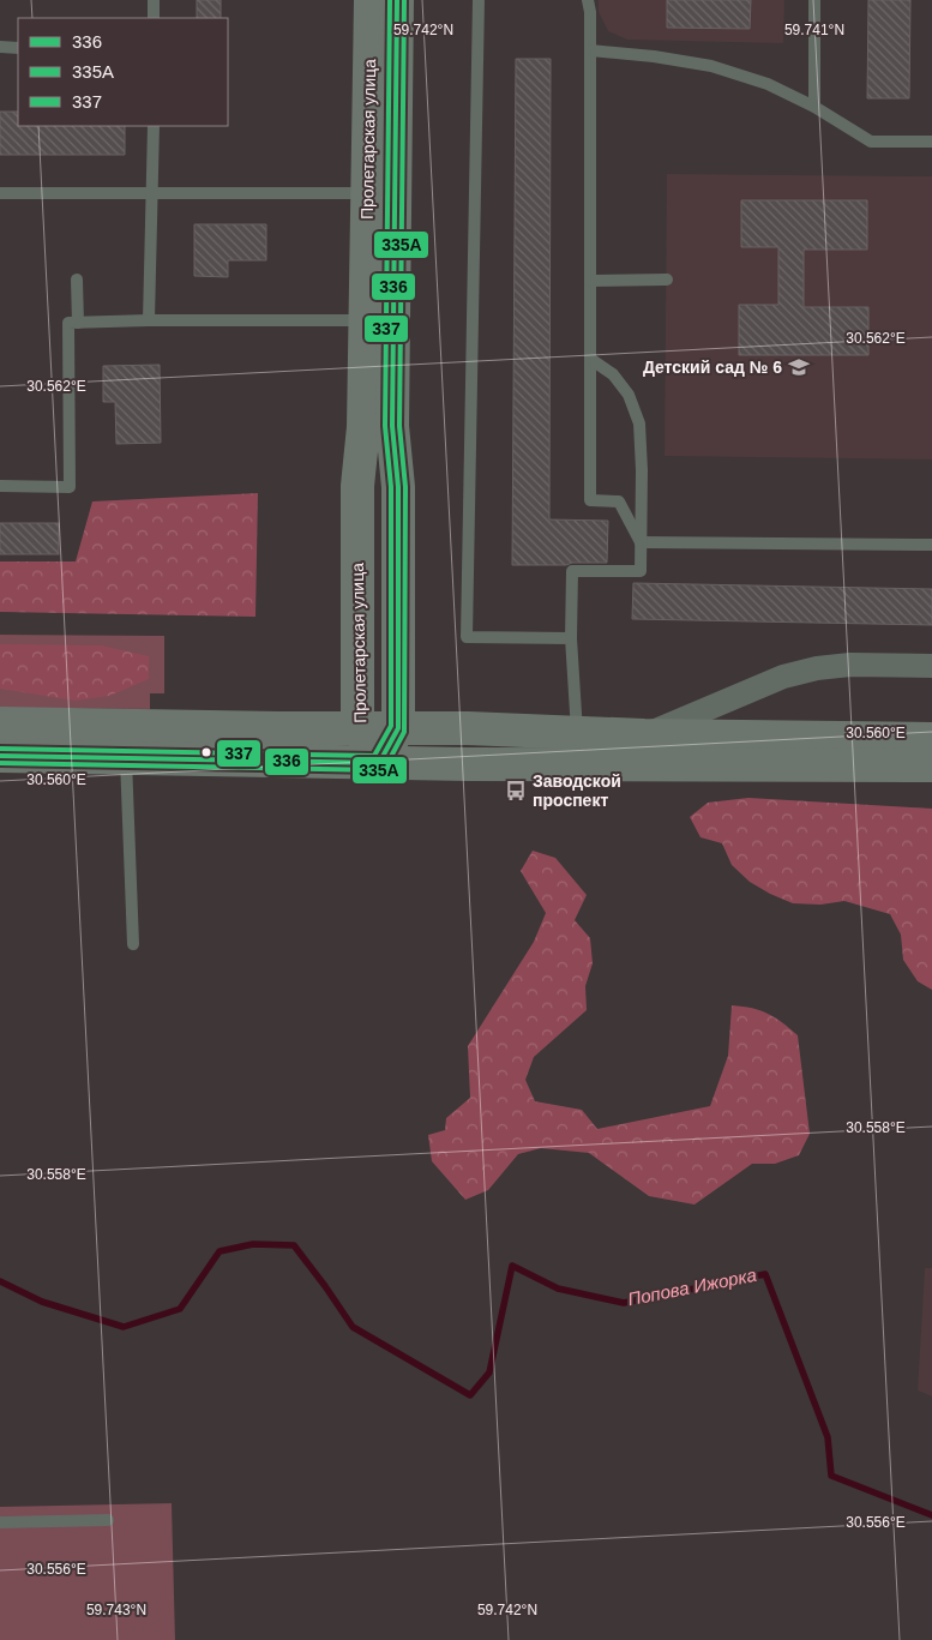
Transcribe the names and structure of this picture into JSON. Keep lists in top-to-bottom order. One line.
{"streets":{"main road":["Пролетарская улица"]},"water":["Попова Ижорка"],"places":{"school or university":["Детский сад № 6"],"bus stop":["Заводской проспект"]},"lines":["transit line 336","transit line 335А","transit line 337"],"legend":["336","335А","337"],"coordinates":["59.742°N","59.741°N","30.562°E","30.560°E","30.558°E","30.556°E","59.743°N"]}
